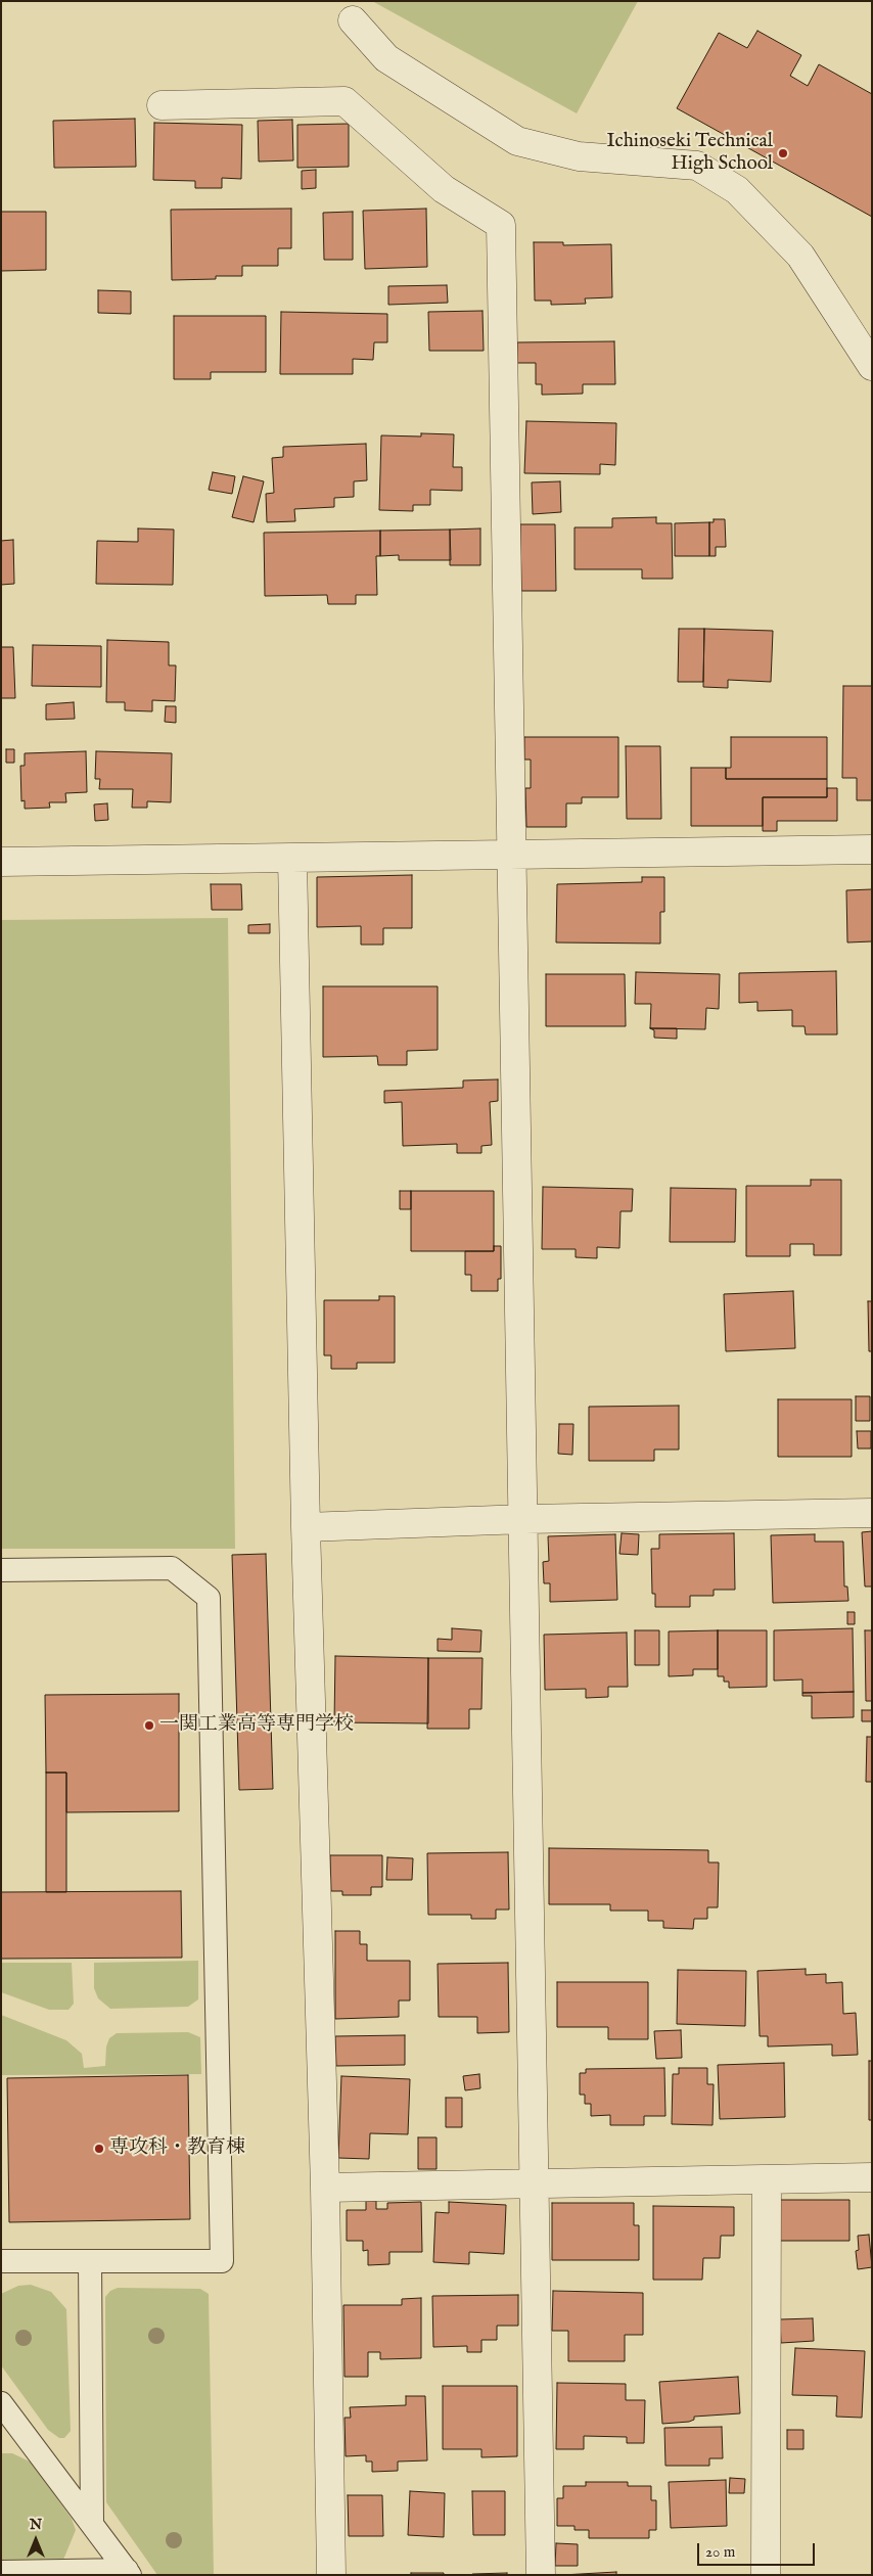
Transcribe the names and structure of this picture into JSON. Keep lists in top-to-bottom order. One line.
{"places":["Ichinoseki Technical High School","一関工業高等専門学校","専攻科・教育棟"],"scale_bar":"20 m","north":"top"}
